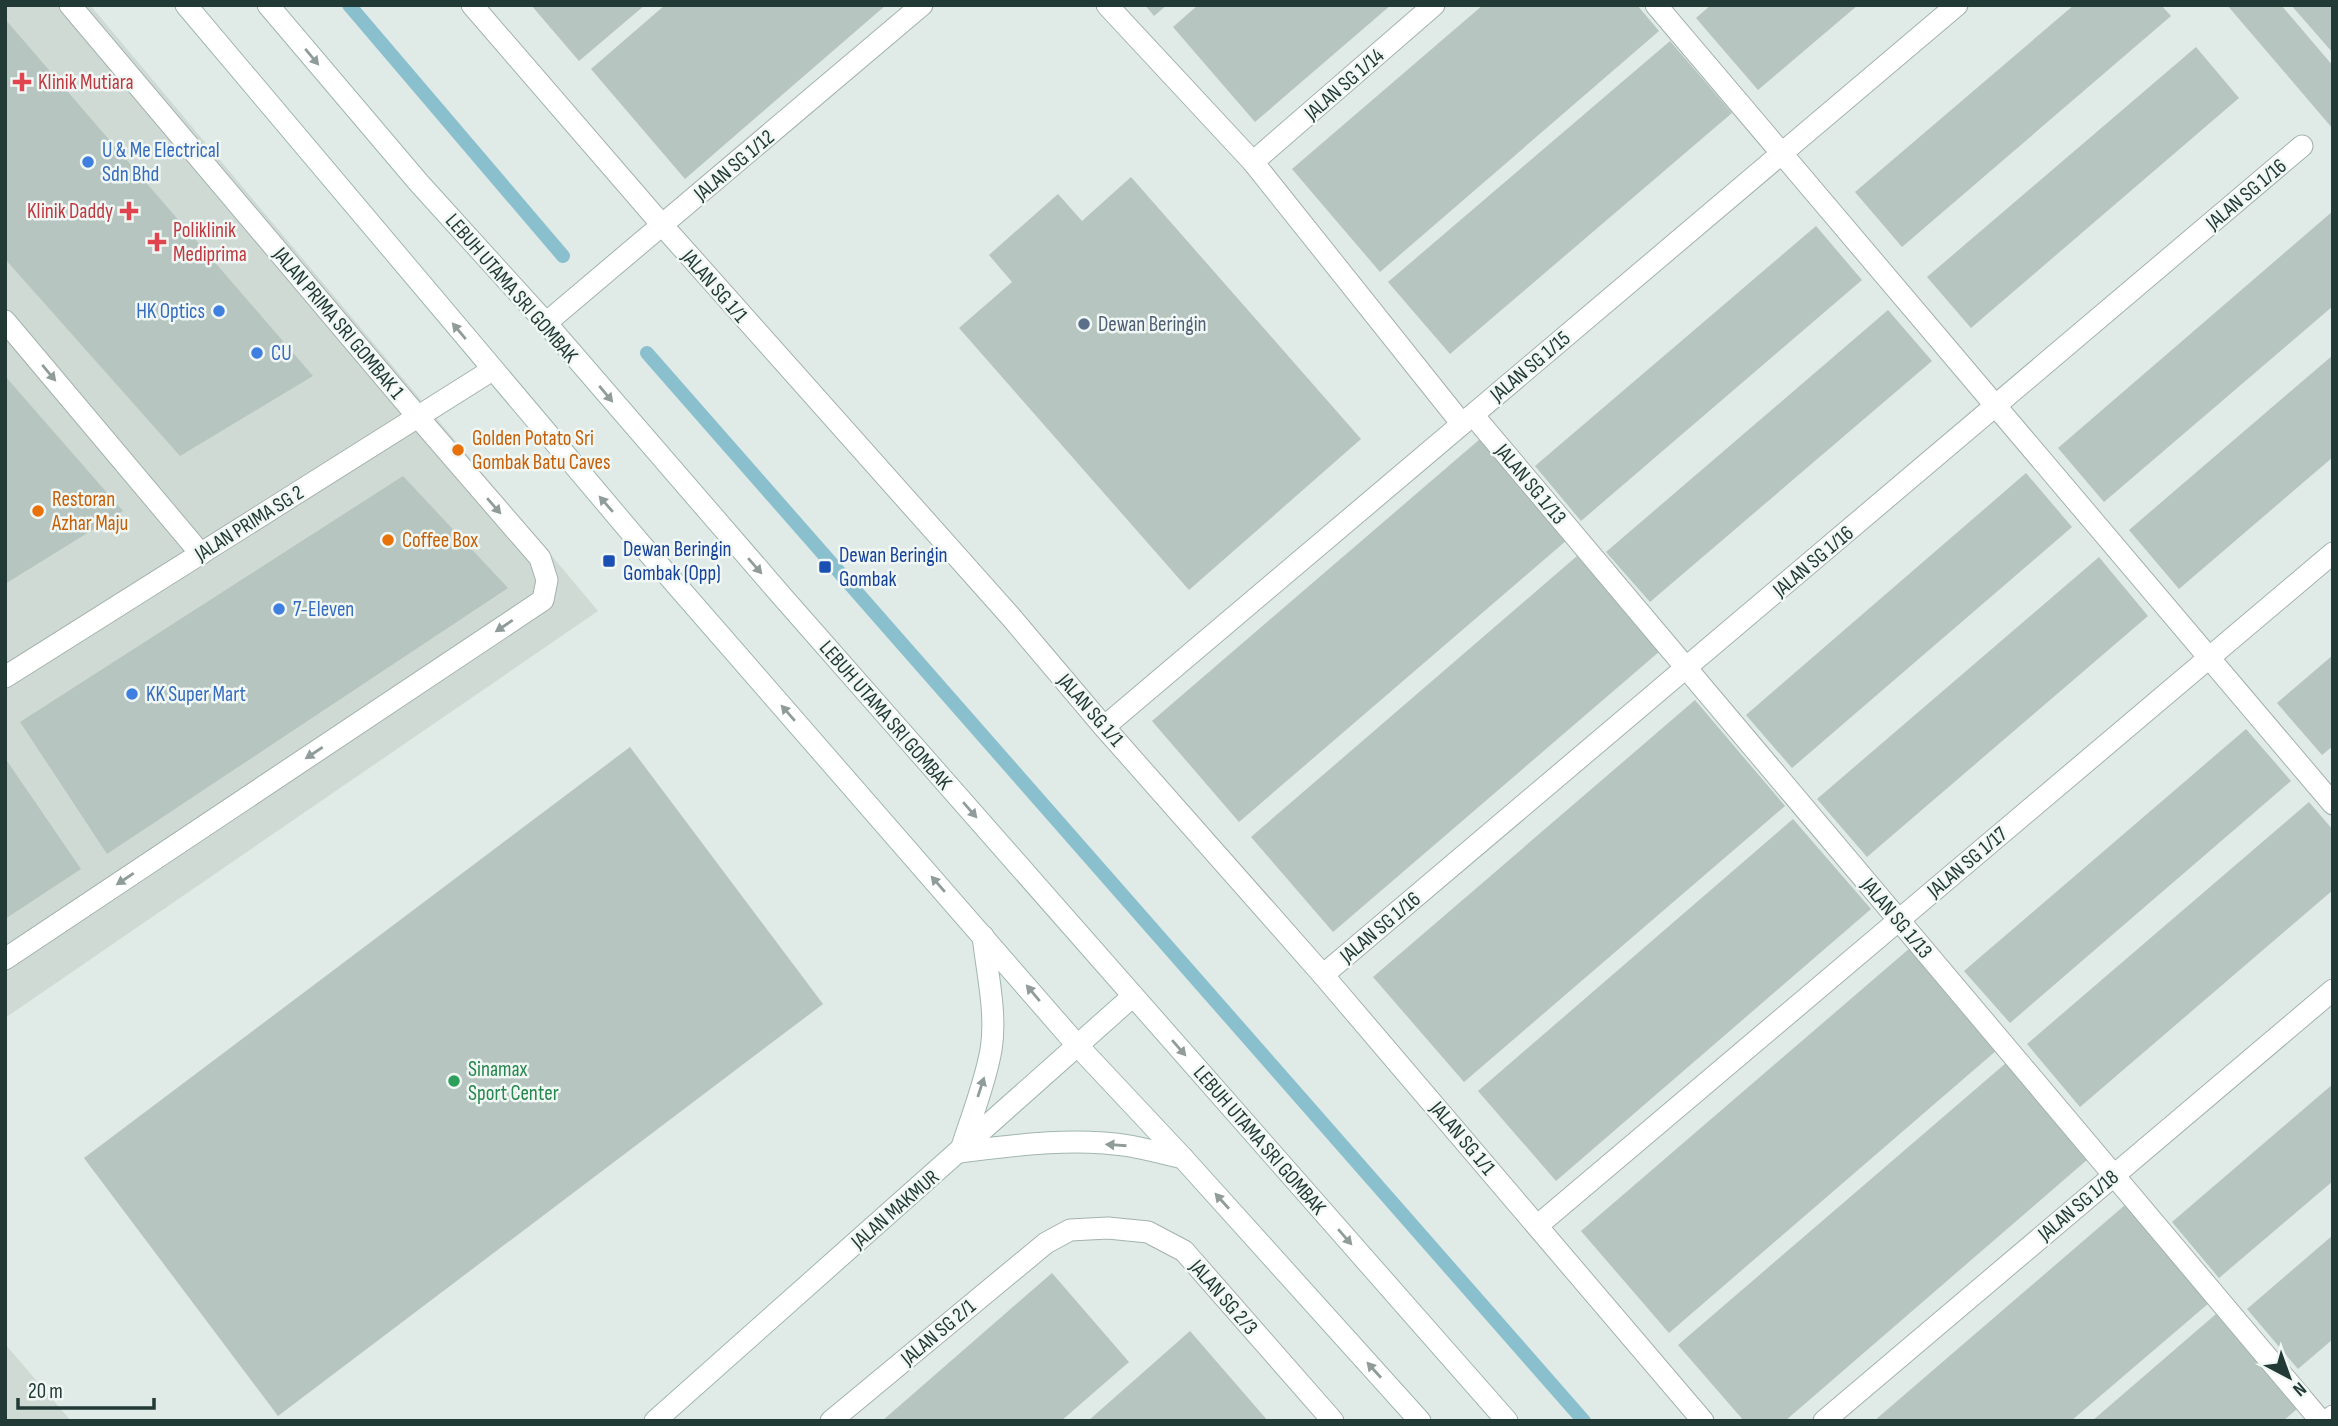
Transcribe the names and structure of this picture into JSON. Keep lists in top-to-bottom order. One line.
{"streets":{"street":["JALAN SG 1/14","JALAN SG 1/12","JALAN SG 1/16","JALAN SG 1/1","LEBUH UTAMA SRI GOMBAK","JALAN PRIMA SRI GOMBAK 1","JALAN SG 1/15","JALAN SG 1/13","JALAN PRIMA SG 2","JALAN SG 1/17","JALAN SG 1/18","JALAN MAKMUR","JALAN SG 2/3","JALAN SG 2/1"]},"crossings":[["JALAN SG 1/14","JALAN SG 1/13"],["JALAN SG 1/12","JALAN SG 1/1"],["JALAN SG 1/12","LEBUH UTAMA SRI GOMBAK"],["JALAN SG 1/16","JALAN SG 1/1"],["JALAN SG 1/16","JALAN SG 1/13"],["JALAN SG 1/1","JALAN SG 1/15"],["JALAN SG 1/1","JALAN SG 1/17"],["LEBUH UTAMA SRI GOMBAK","JALAN MAKMUR"],["JALAN PRIMA SRI GOMBAK 1","JALAN PRIMA SG 2"],["JALAN SG 1/15","JALAN SG 1/13"],["JALAN SG 1/13","JALAN SG 1/17"],["JALAN SG 1/13","JALAN SG 1/18"],["JALAN SG 2/3","JALAN SG 2/1"]],"places":{"health":["Klinik Mutiara","Klinik Daddy","Poliklinik Mediprima"],"other":["U & Me Electrical Sdn Bhd","HK Optics","Dewan Beringin","CU","Golden Potato Sri Gombak Batu Caves","Restoran Azhar Maju","Coffee Box","7-Eleven","KK Super Mart","Sinamax Sport Center"],"transit":["Dewan Beringin Gombak (Opp)","Dewan Beringin Gombak"]},"scale_bar":"20 m","north":"bottom right"}
